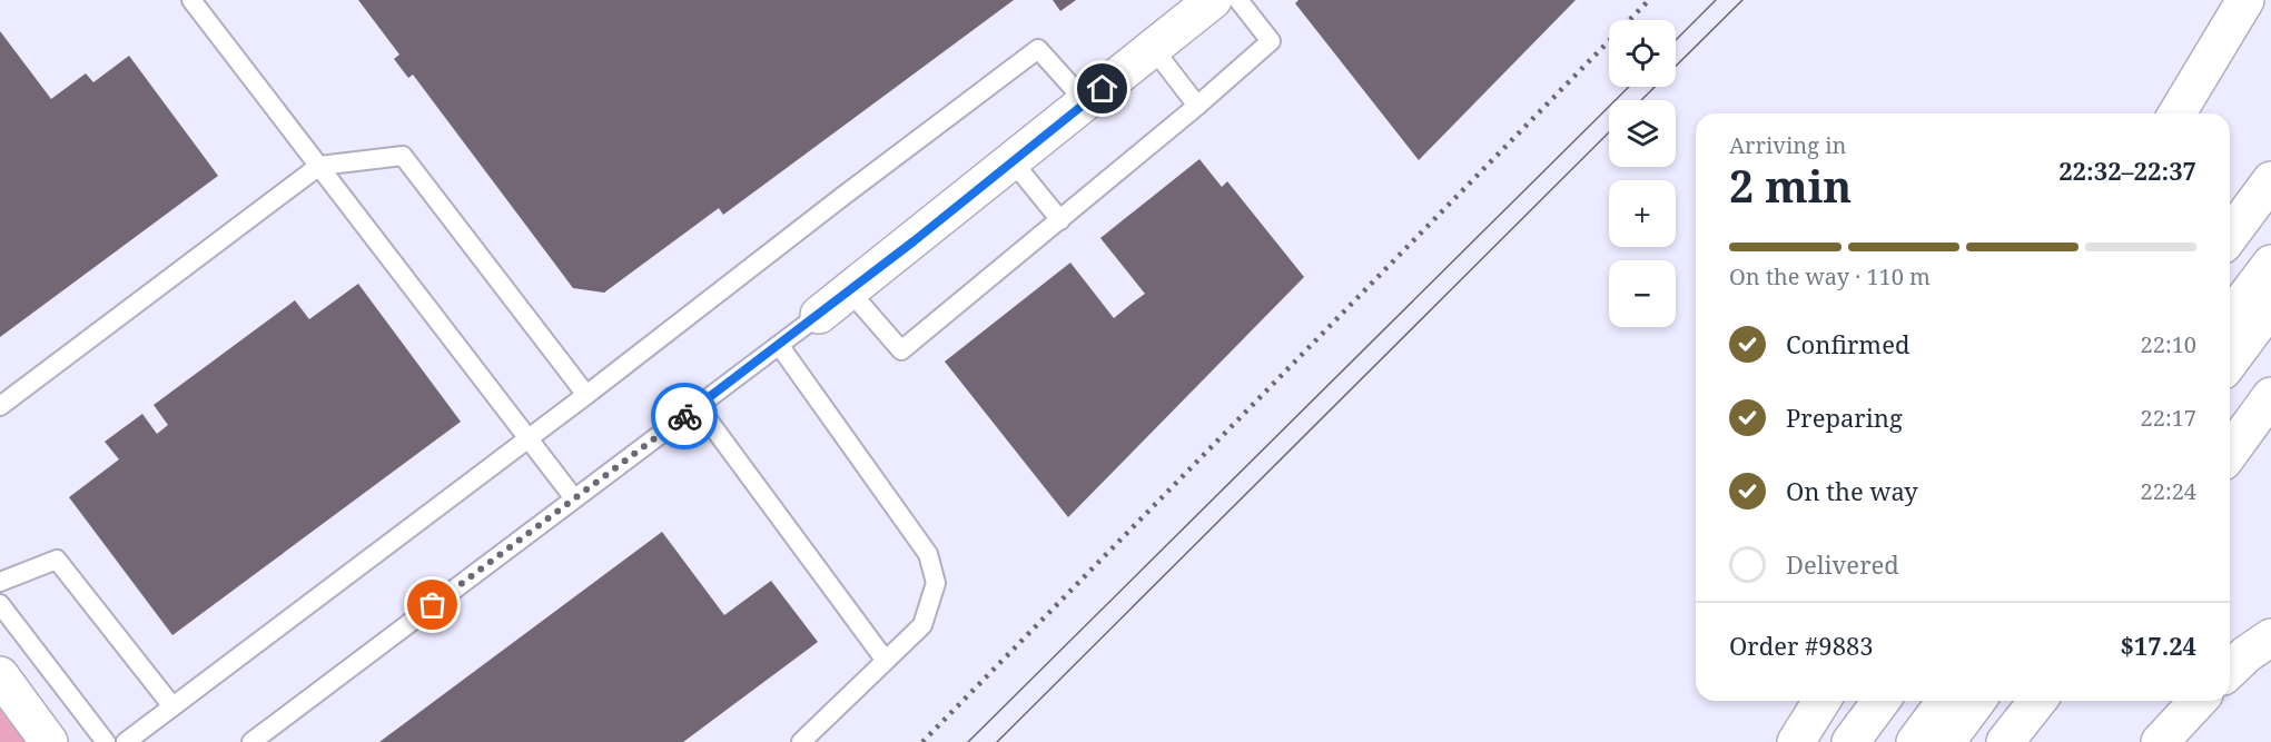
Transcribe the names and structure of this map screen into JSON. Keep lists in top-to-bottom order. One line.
{"page":{"map_buttons":["+","−"],"heading":["2 min","Arriving in","22:32–22:37"],"panel":["Order #9883","$17.24"],"bar":"On the way · 110 m","list":[["Confirmed","22:10"],["Preparing","22:17"],["On the way","22:24"],"Delivered"]}}
